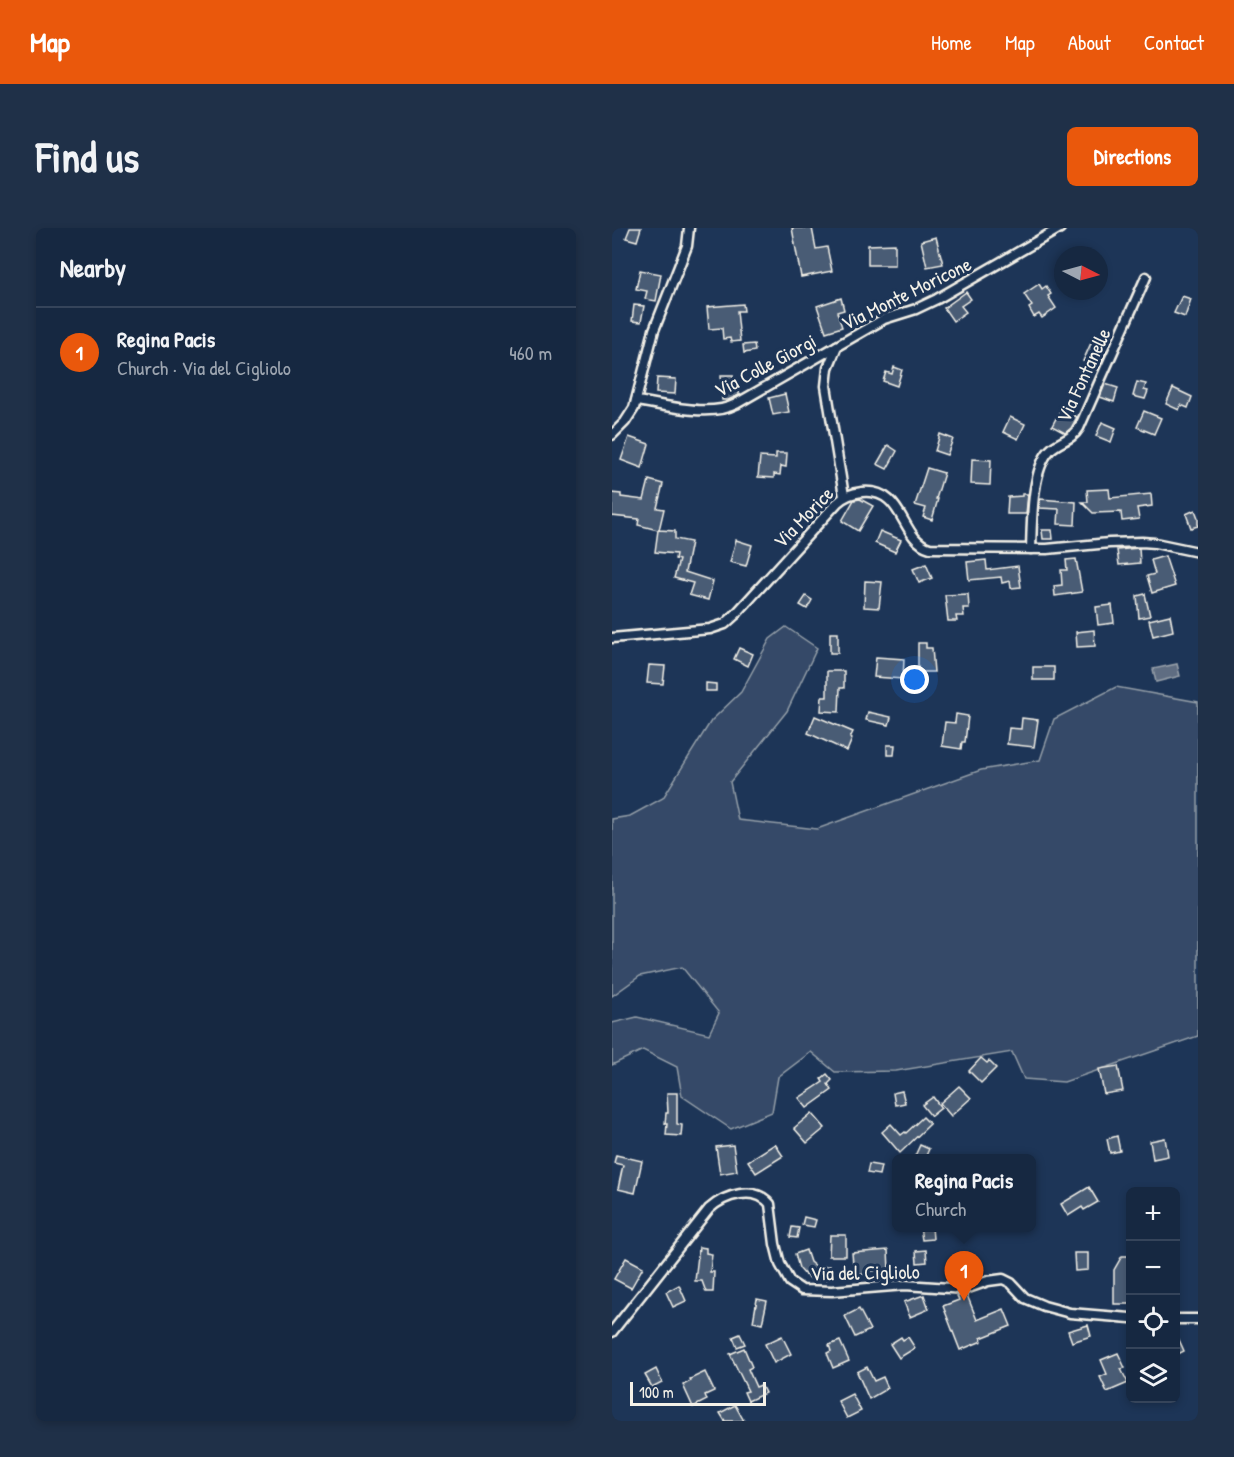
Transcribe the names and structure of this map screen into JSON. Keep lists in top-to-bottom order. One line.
{"streets":{"street":["Via Monte Moricone","Via Colle Giorgi","Via Fontanelle","Via Morice","Via del Cigliolo"]},"crossings":[["Via Monte Moricone","Via Colle Giorgi"],["Via Monte Moricone","Via Morice"],["Via Fontanelle","Via Morice"]],"scale_bar":"100 m","north":"right","page":{"header":"Map","nav":["Home","Map","About","Contact"],"buttons":"Directions","title":"Find us","heading":"Nearby","list":[{"mark":"1","name":"Regina Pacis","note":"Church · Via del Cigliolo","value":"460 m"}],"popup":["Regina Pacis","Church"],"map_buttons":["+","−"],"pins":"1","scale":"100 m"}}
